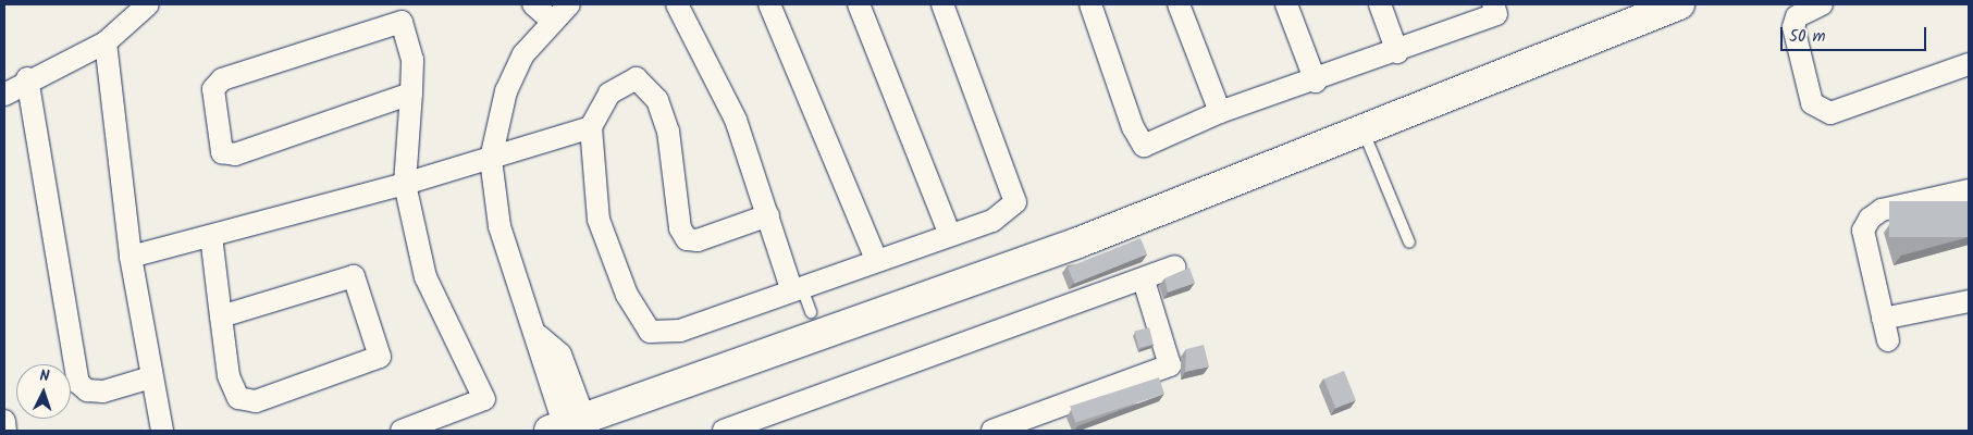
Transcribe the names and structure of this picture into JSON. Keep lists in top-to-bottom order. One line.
{"scale_bar":"50 m","north":"top"}
